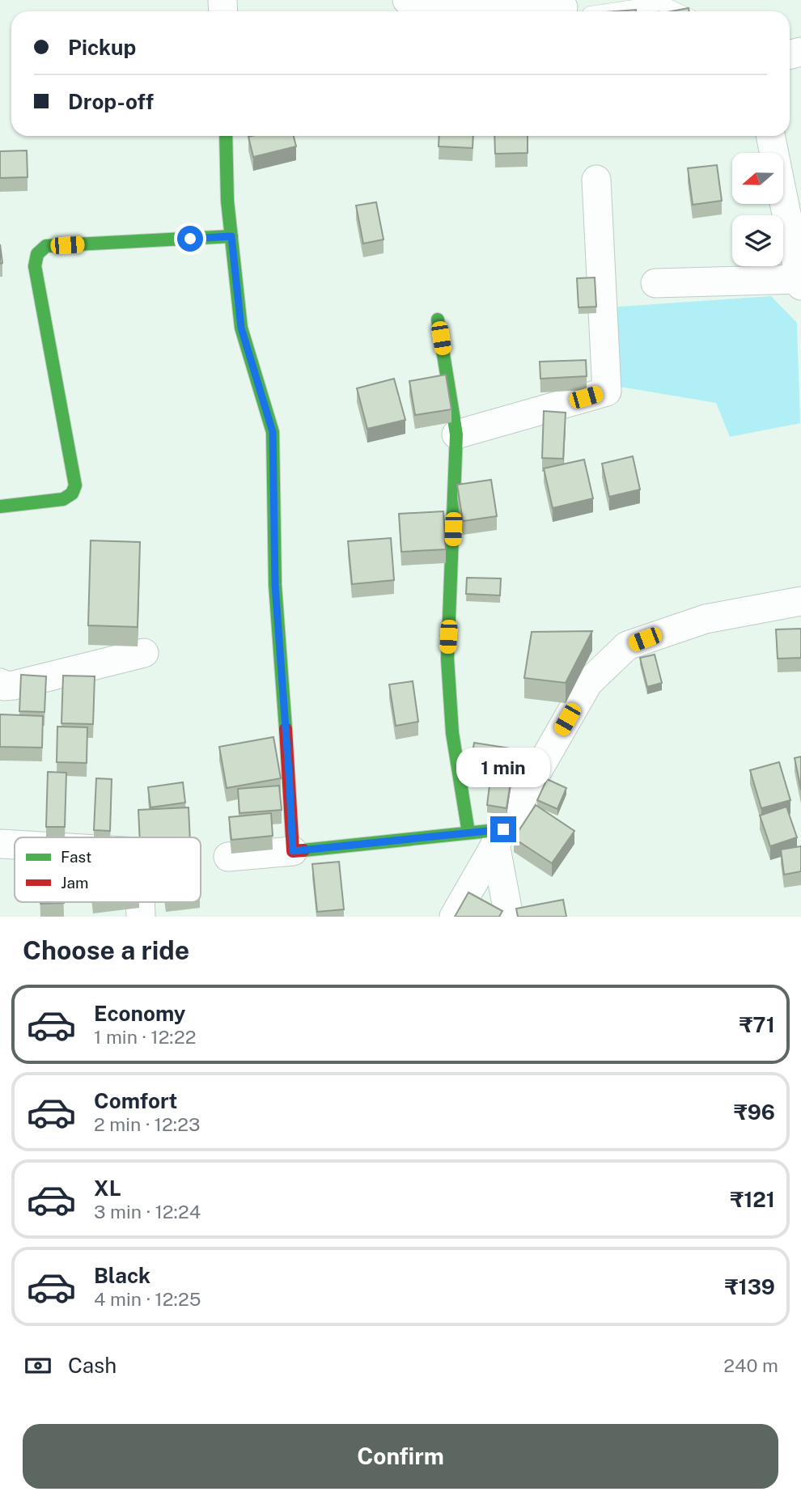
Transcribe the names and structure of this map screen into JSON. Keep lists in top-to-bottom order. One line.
{"legend":["Fast","Jam"],"north":"left","page":{"banner":["Pickup","Drop-off"],"bubble":"1 min","heading":"Choose a ride","list":[{"name":"Economy","note":"1 min · 12:22","value":"₹71"},{"name":"Comfort","note":"2 min · 12:23","value":"₹96"},{"name":"XL","note":"3 min · 12:24","value":"₹121"},{"name":"Black","note":"4 min · 12:25","value":"₹139"}],"pay":["Cash","240 m"],"buttons":"Confirm"}}
